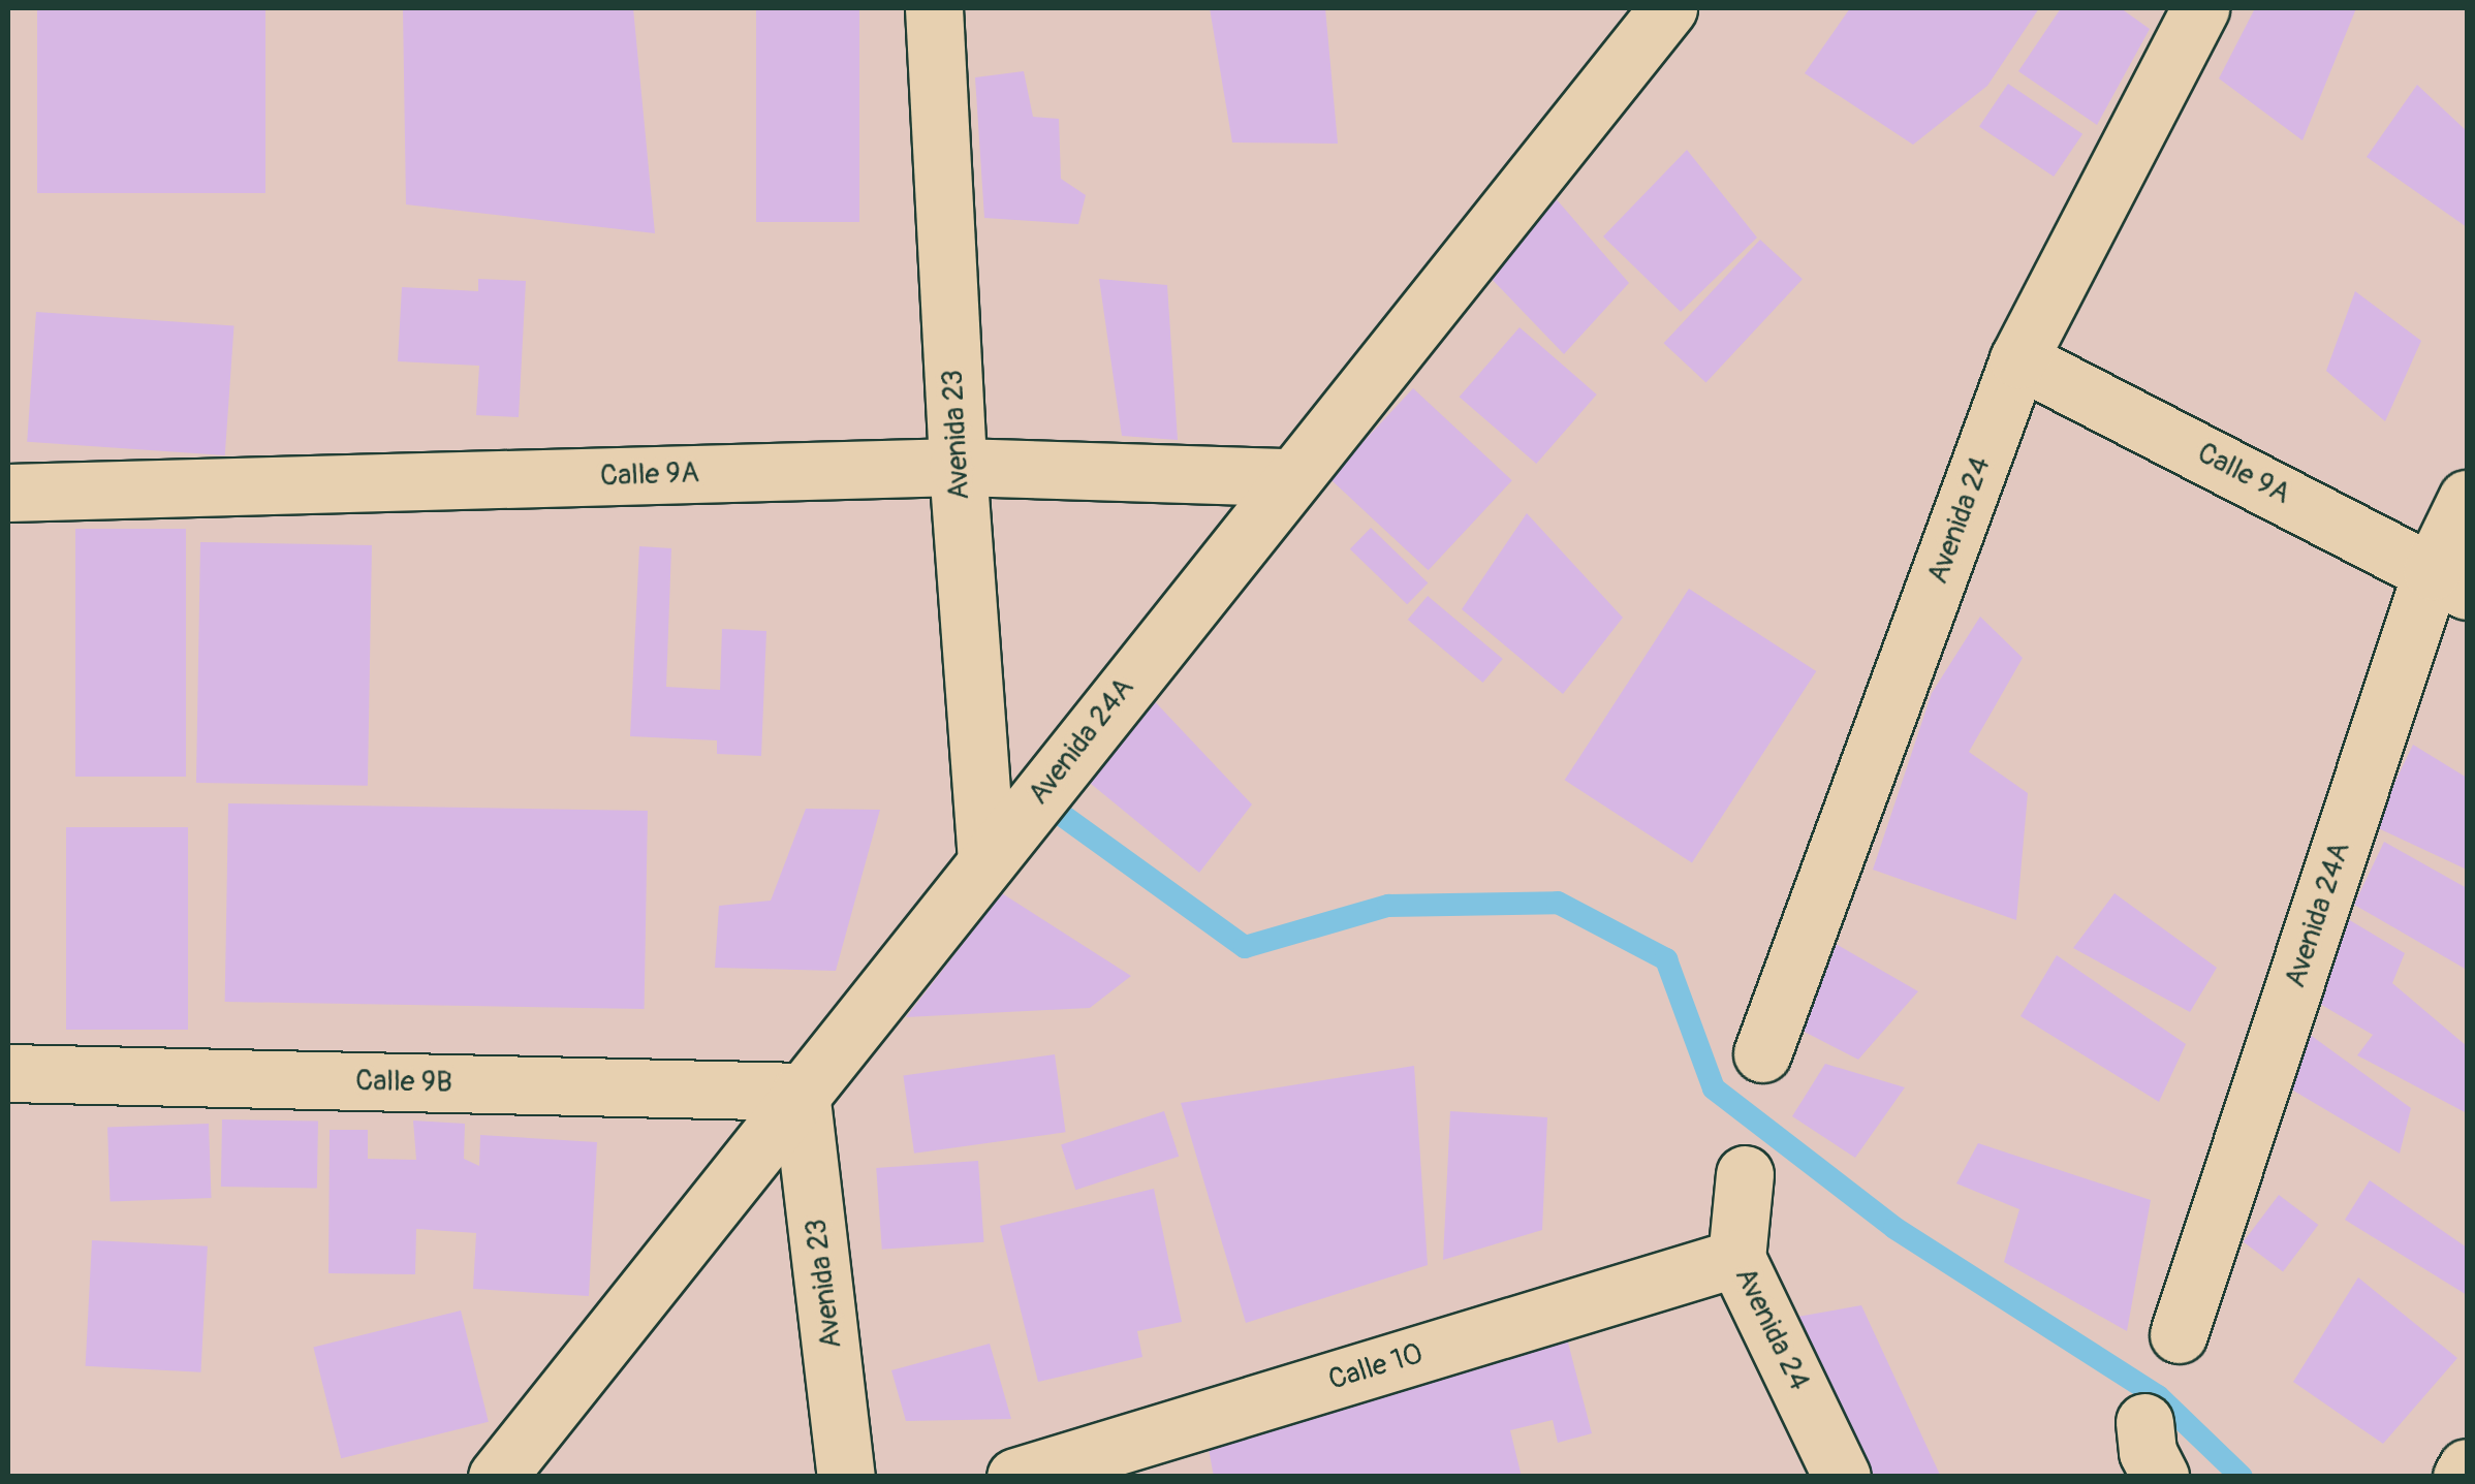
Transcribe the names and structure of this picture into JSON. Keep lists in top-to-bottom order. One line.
{"streets":{"street":["Avenida 23","Calle 9A","Avenida 24","Avenida 24A","Calle 9B","Calle 10"]},"crossings":[["Avenida 23","Calle 9A"],["Avenida 23","Avenida 24A"],["Avenida 23","Calle 9B"],["Calle 9A","Avenida 24"],["Calle 9A","Avenida 24A"],["Avenida 24","Calle 10"],["Avenida 24A","Calle 9B"]]}
